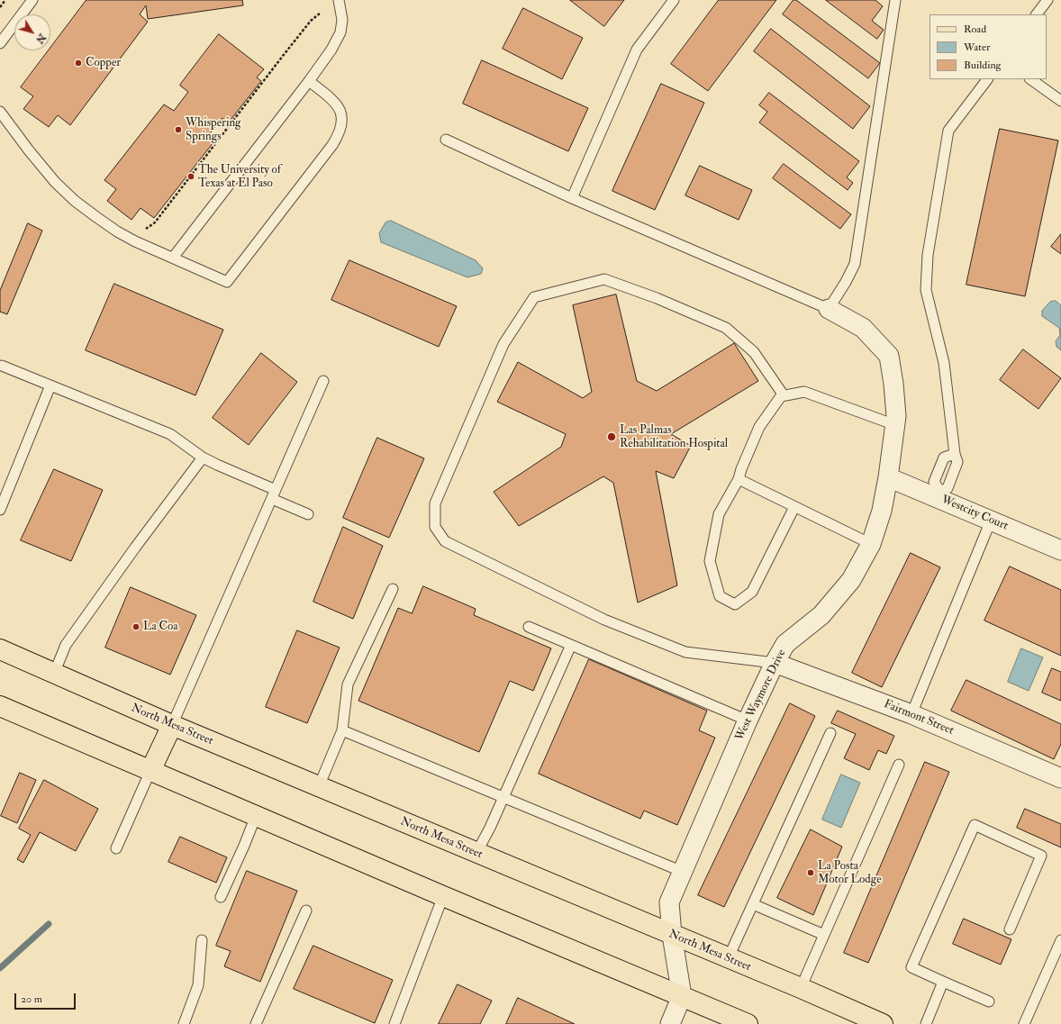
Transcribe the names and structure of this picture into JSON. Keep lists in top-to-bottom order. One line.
{"streets":{"main road":["North Mesa Street"],"street":["Westcity Court","West Waymore Drive","Fairmont Street"]},"crossings":[["Westcity Court","West Waymore Drive"],["West Waymore Drive","Fairmont Street"],["West Waymore Drive","North Mesa Street"]],"places":["Copper","Whispering Springs","The University of Texas at El Paso","Las Palmas Rehabilitation Hospital","La Coa","La Posta Motor Lodge"],"legend":["Road","Water","Building"],"scale_bar":"20 m","north":"bottom right"}
